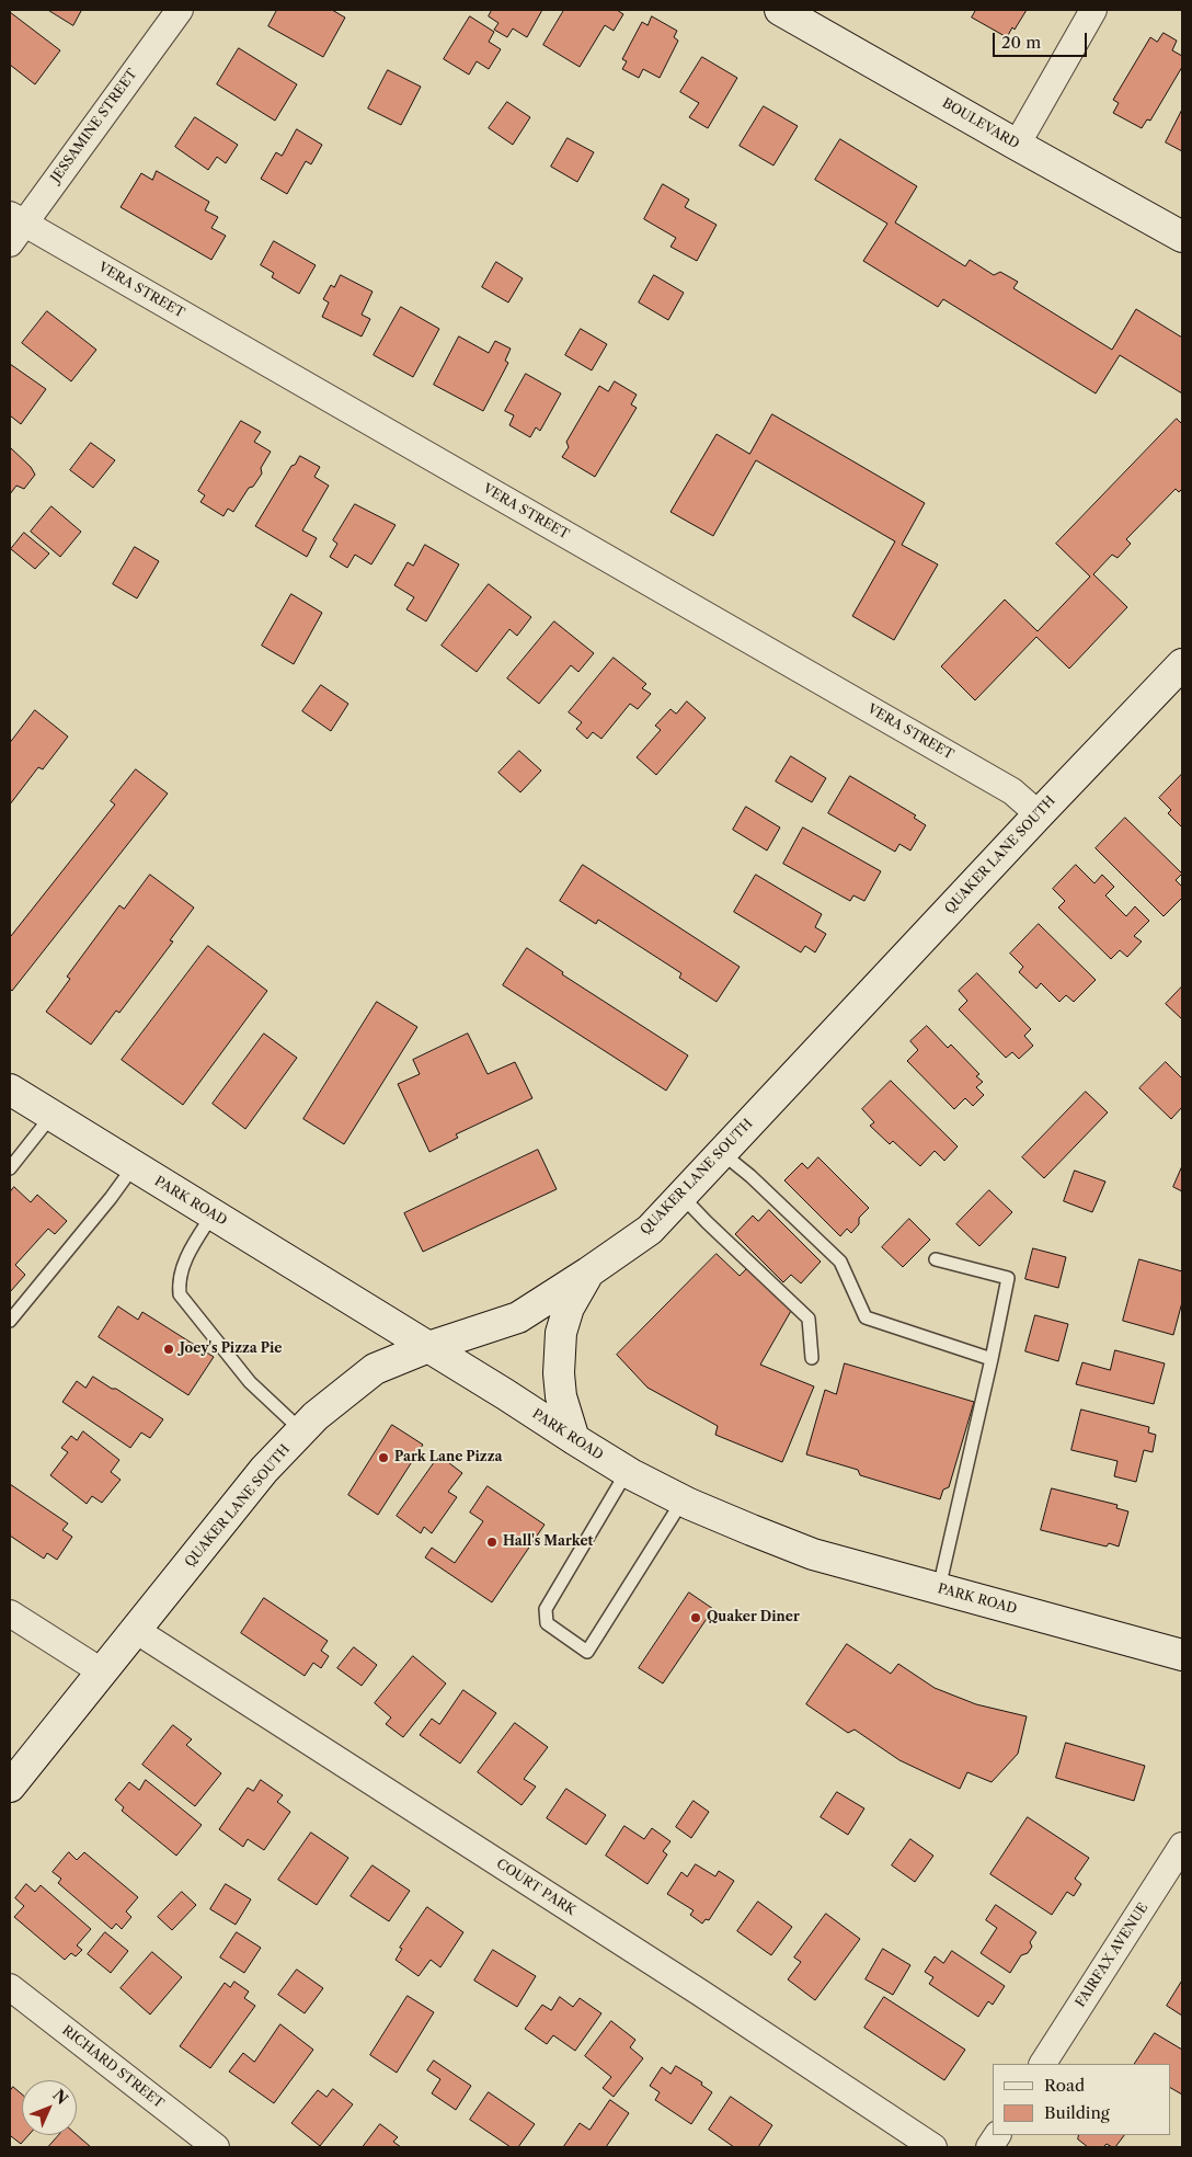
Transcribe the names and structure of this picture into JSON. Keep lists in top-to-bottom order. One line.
{"streets":{"main road":["BOULEVARD","QUAKER LANE SOUTH","PARK ROAD"],"street":["JESSAMINE STREET","VERA STREET","COURT PARK","FAIRFAX AVENUE","RICHARD STREET"]},"crossings":[["JESSAMINE STREET","VERA STREET"],["VERA STREET","QUAKER LANE SOUTH"],["QUAKER LANE SOUTH","PARK ROAD"],["QUAKER LANE SOUTH","COURT PARK"]],"places":["Joey's Pizza Pie","Park Lane Pizza","Hall's Market","Quaker Diner"],"legend":["Road","Building"],"scale_bar":"20 m","north":"top right"}
